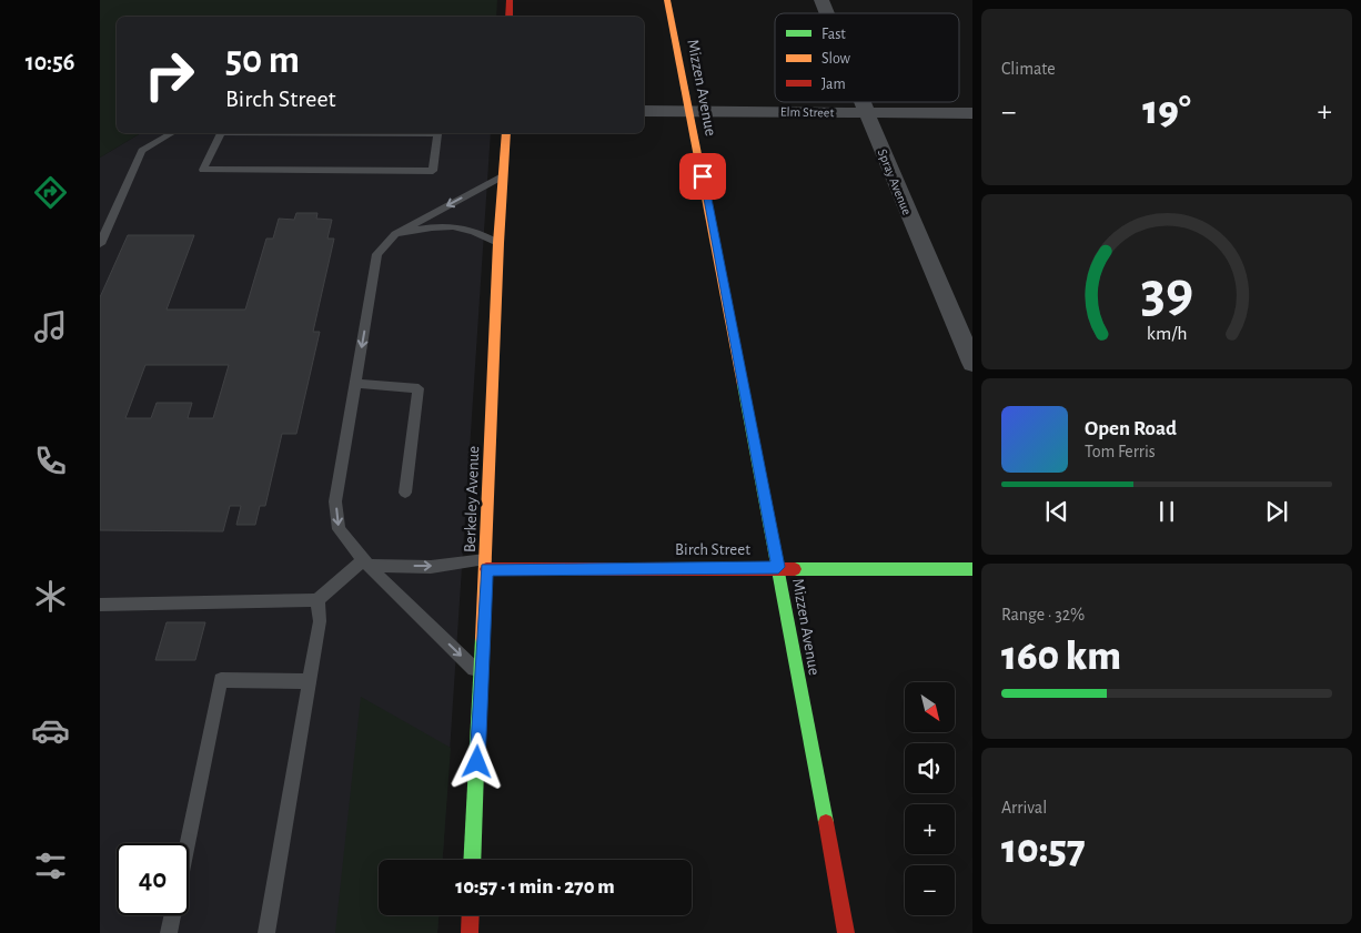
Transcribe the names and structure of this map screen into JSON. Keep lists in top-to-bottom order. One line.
{"streets":{"street":["Mizzen Avenue","Elm Street","Spray Avenue","Berkeley Avenue","Birch Street"]},"crossings":[["Mizzen Avenue","Elm Street"],["Mizzen Avenue","Birch Street"],["Elm Street","Spray Avenue"],["Berkeley Avenue","Birch Street"]],"legend":["Fast","Slow","Jam"],"north":"bottom right","page":{"tabs":"10:56","tile":["Climate",["Range · 32%","160 km"],["Arrival","10:57"]],"turn":["50 m","Birch Street"],"heat":["−","19°","+"],"song":["Open Road","Tom Ferris"],"map_buttons":["+","−"],"limit":"40","trip":"10:57 · 1 min · 270 m","gauge":["39","km/h"]}}
